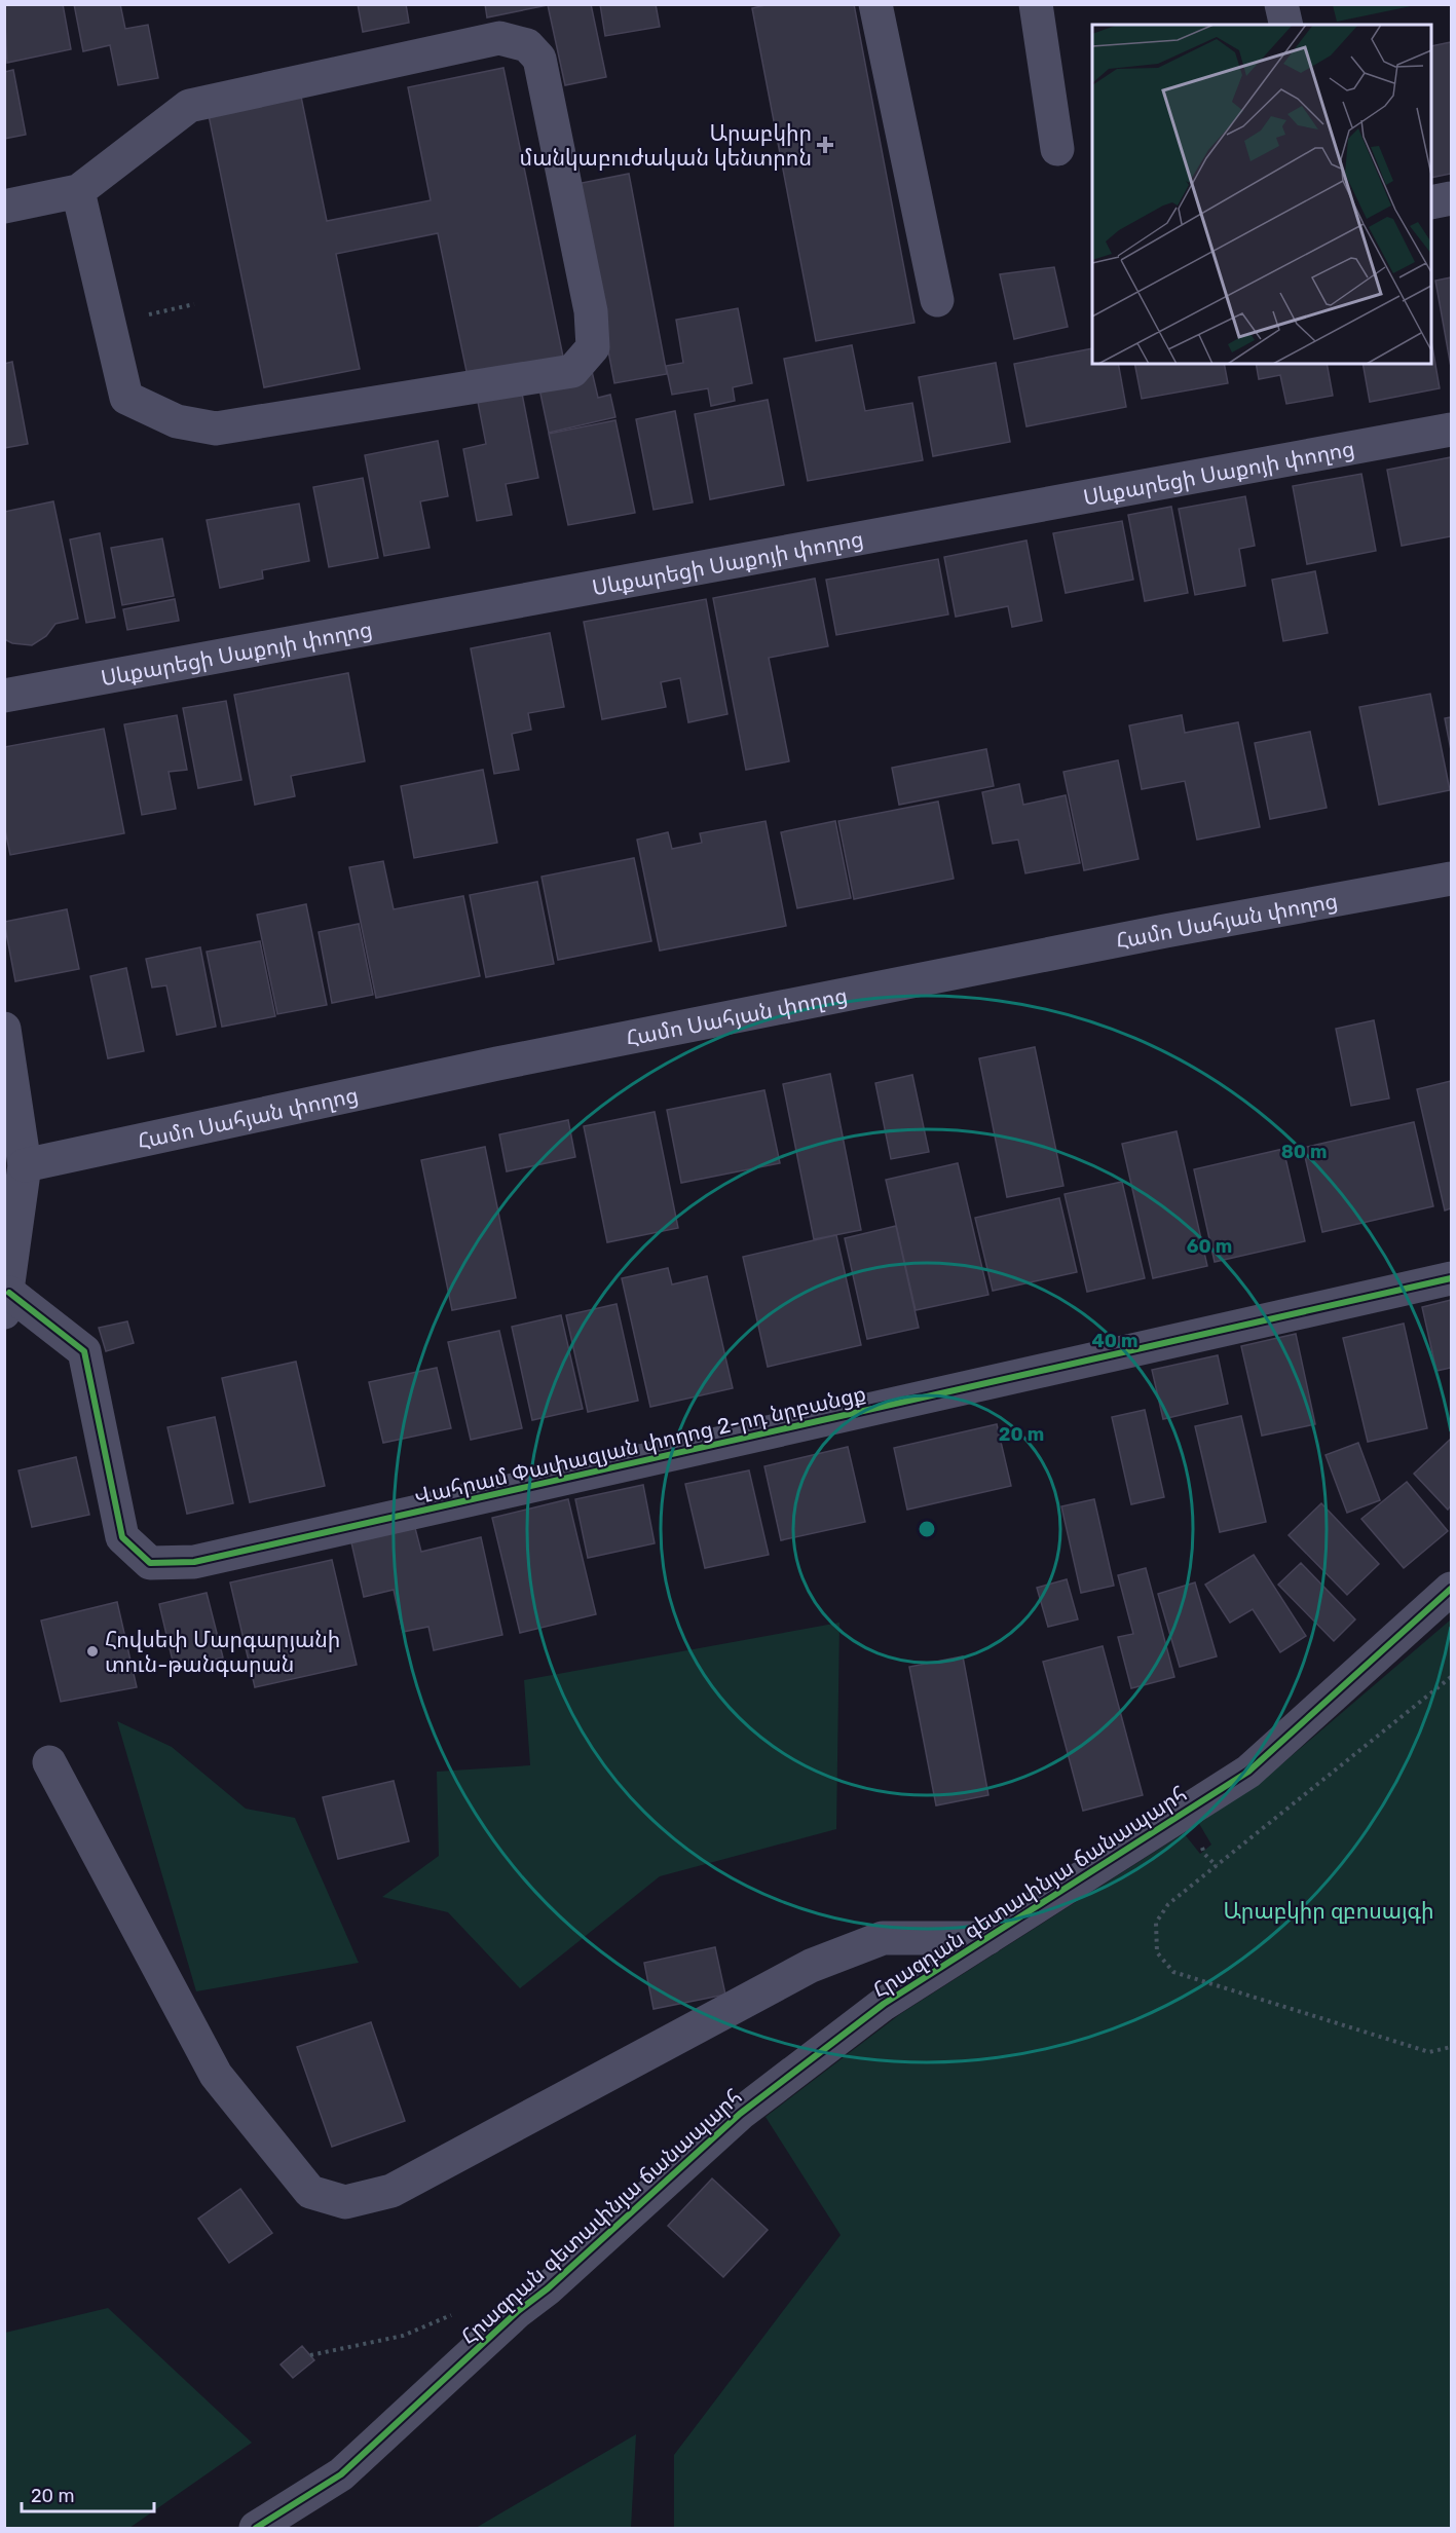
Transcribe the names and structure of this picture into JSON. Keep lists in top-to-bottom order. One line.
{"streets":{"street":["Սևքարեցի Սաքոյի փողոց","Համո Սահյան փողոց","Վահրամ Փափազյան փողոց 2-րդ նրբանցք","Հրազդան գետափնյա ճանապարհ"]},"parks":["Արաբկիր զբոսայգի"],"places":{"health":["Արաբկիր մանկաբուժական կենտրոն"],"other":["Հովսեփ Մարգարյանի տուն-թանգարան"]},"scale_bar":"20 m","rings":["80 m","60 m","40 m","20 m"]}
